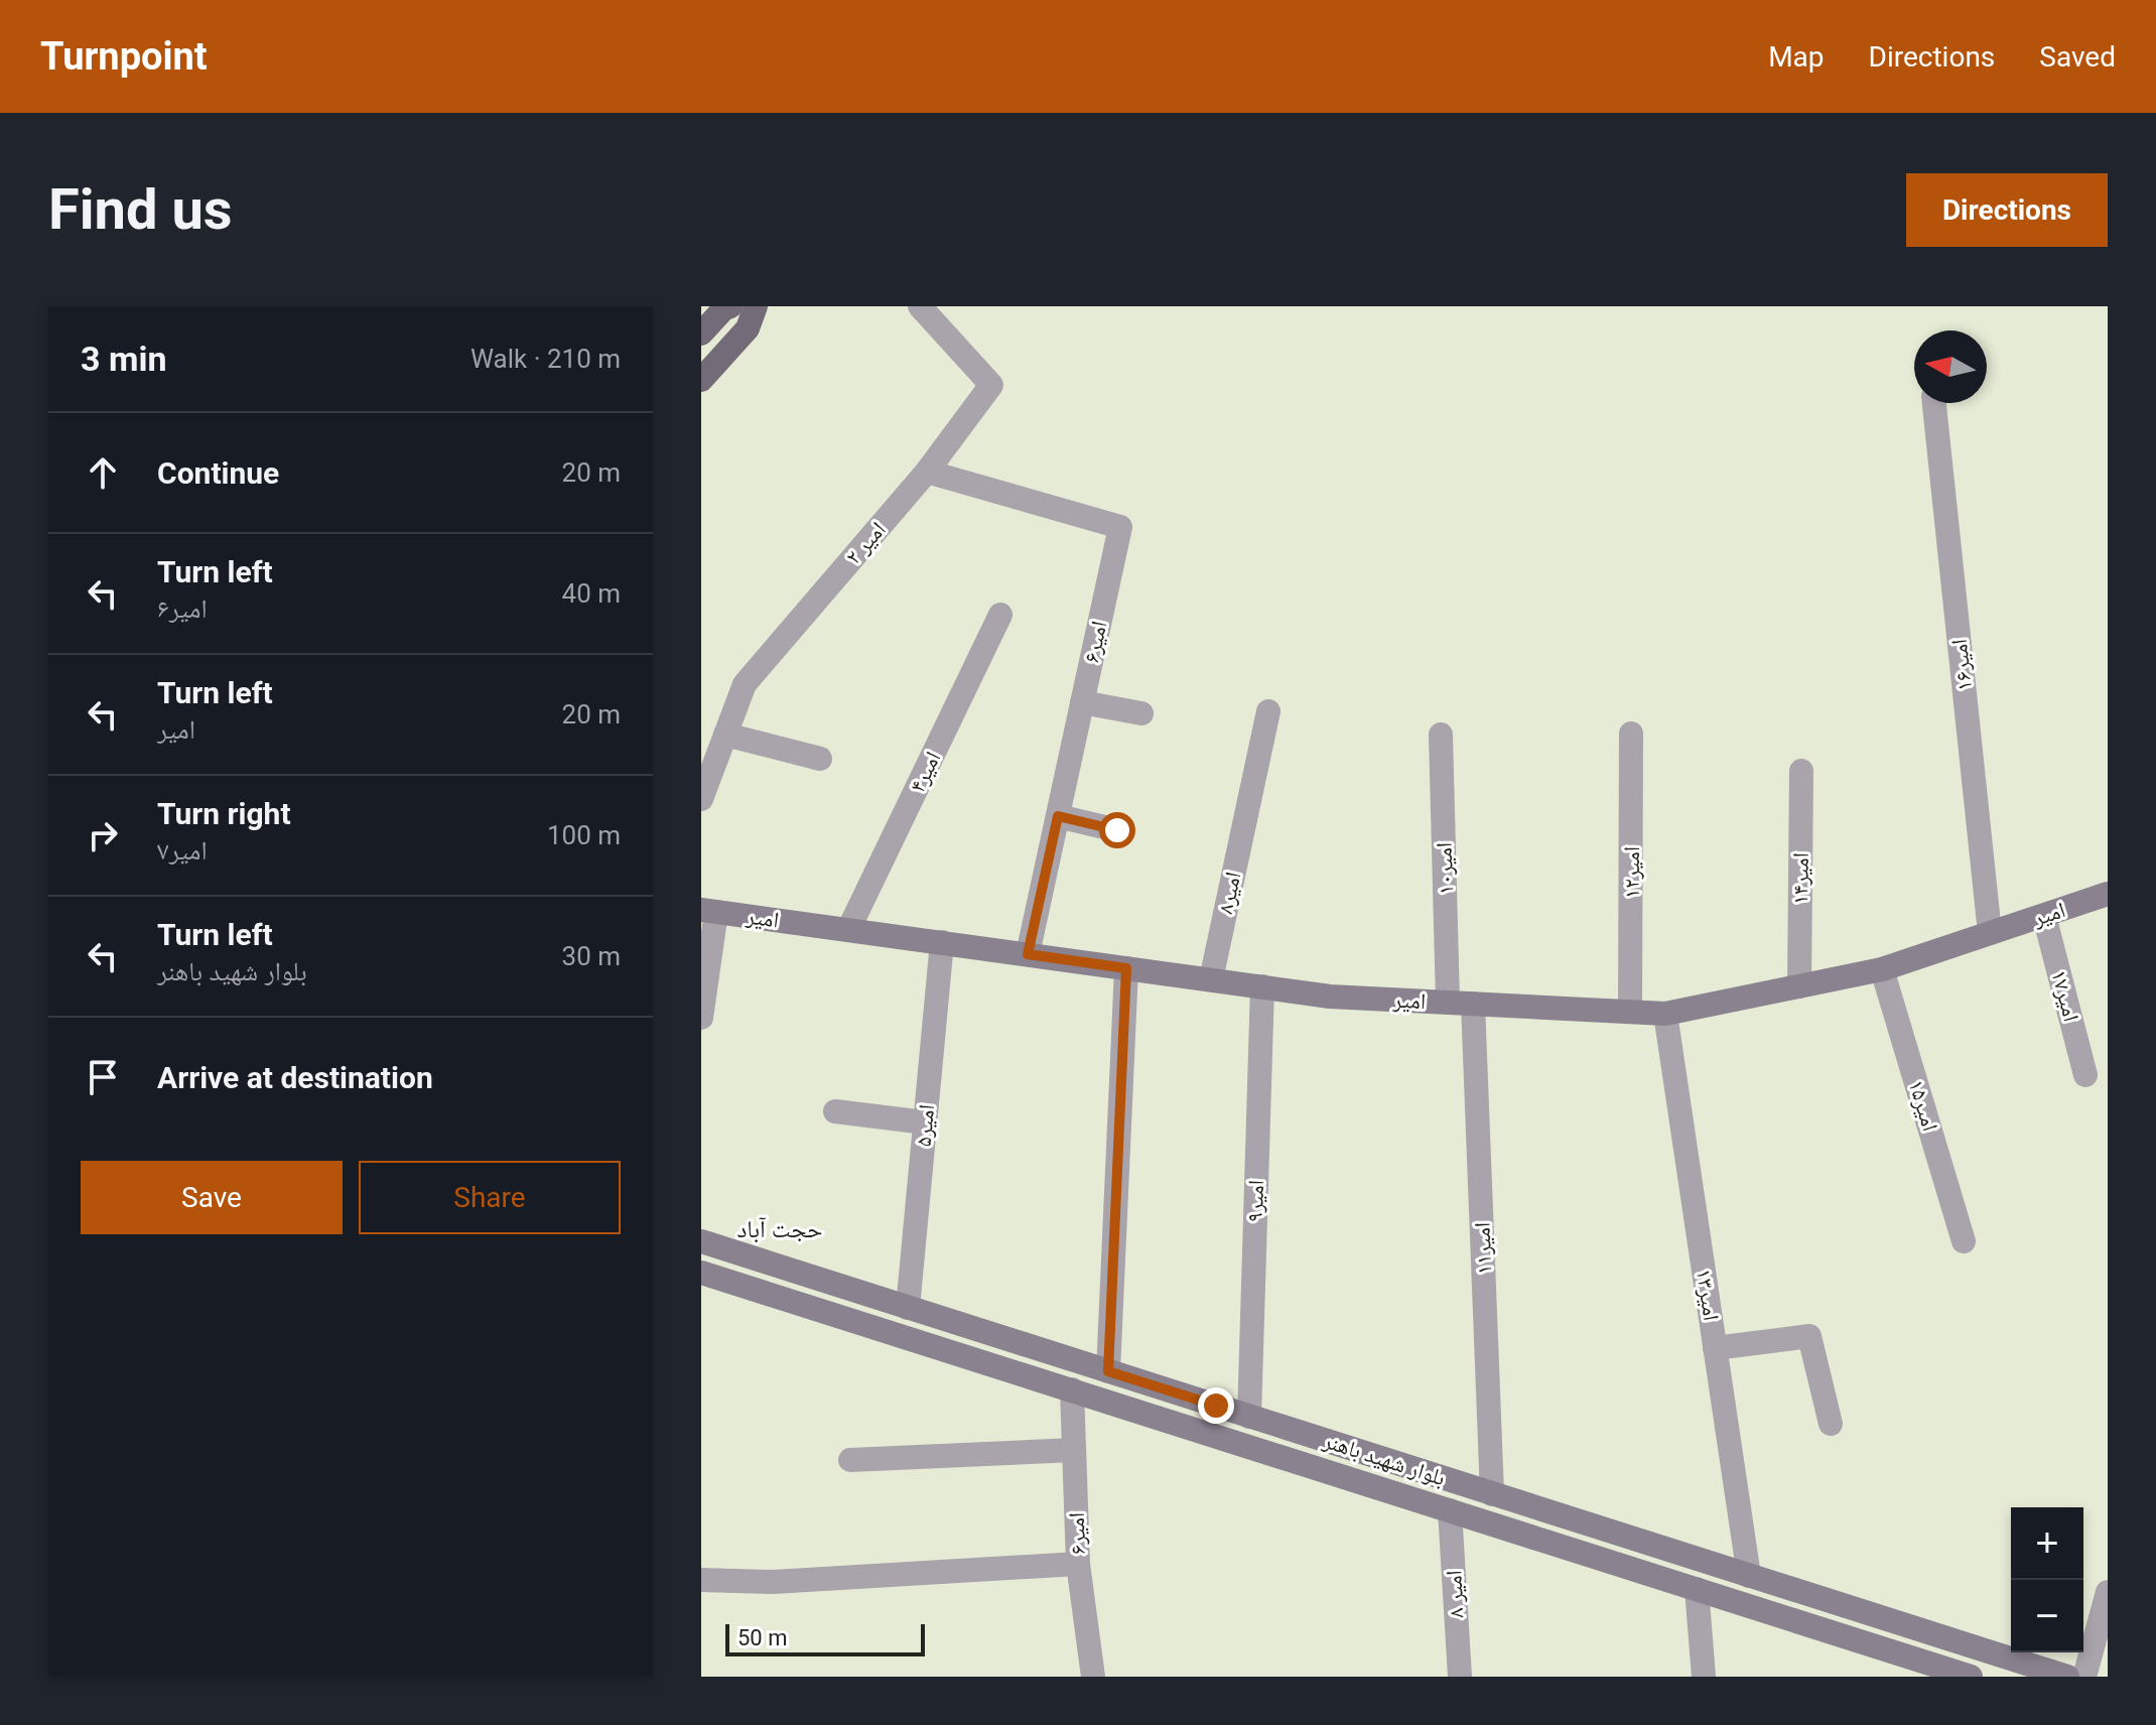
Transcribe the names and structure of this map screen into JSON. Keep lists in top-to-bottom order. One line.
{"streets":{"main road":["امیر","بلوار شهید باهنر"],"street":["امیر ۲","امیر۶","امیر۱۶","امیر۴","امیر۱۰","امیر۱۲","امیر۱۴","امیر۸","امیر۱۷","امیر۱۵","امیر۵","امیر۹","امیر۱۱","امیر۱۳","امیر ۸"]},"crossings":[["امیر ۲","امیر۶"],["امیر۶","امیر"],["امیر۶","بلوار شهید باهنر"],["امیر۱۶","امیر"],["امیر۴","امیر"],["امیر۱۰","امیر"],["امیر۱۲","امیر"],["امیر۱۴","امیر"],["امیر۸","امیر"],["امیر","امیر۱۷"],["امیر","امیر۱۵"],["امیر","امیر۵"],["امیر","امیر۹"],["امیر","امیر۱۱"],["امیر","امیر۱۳"],["امیر۵","بلوار شهید باهنر"],["امیر۹","بلوار شهید باهنر"],["امیر۱۱","بلوار شهید باهنر"],["امیر۱۳","بلوار شهید باهنر"],["بلوار شهید باهنر","امیر ۸"]],"districts":["حجت آباد"],"scale_bar":"50 m","north":"left","page":{"header":"Turnpoint","nav":["Map","Directions","Saved"],"buttons":["Directions",["Save","Share"]],"title":"Find us","heading":["3 min","Walk · 210 m"],"list":[["Continue","20 m"],["Turn left","امیر۶","40 m"],["Turn left","امیر","20 m"],["Turn right","امیر۷","100 m"],["Turn left","بلوار شهید باهنر","30 m"],"Arrive at destination"],"map_buttons":["+","−"],"scale":"50 m"}}
